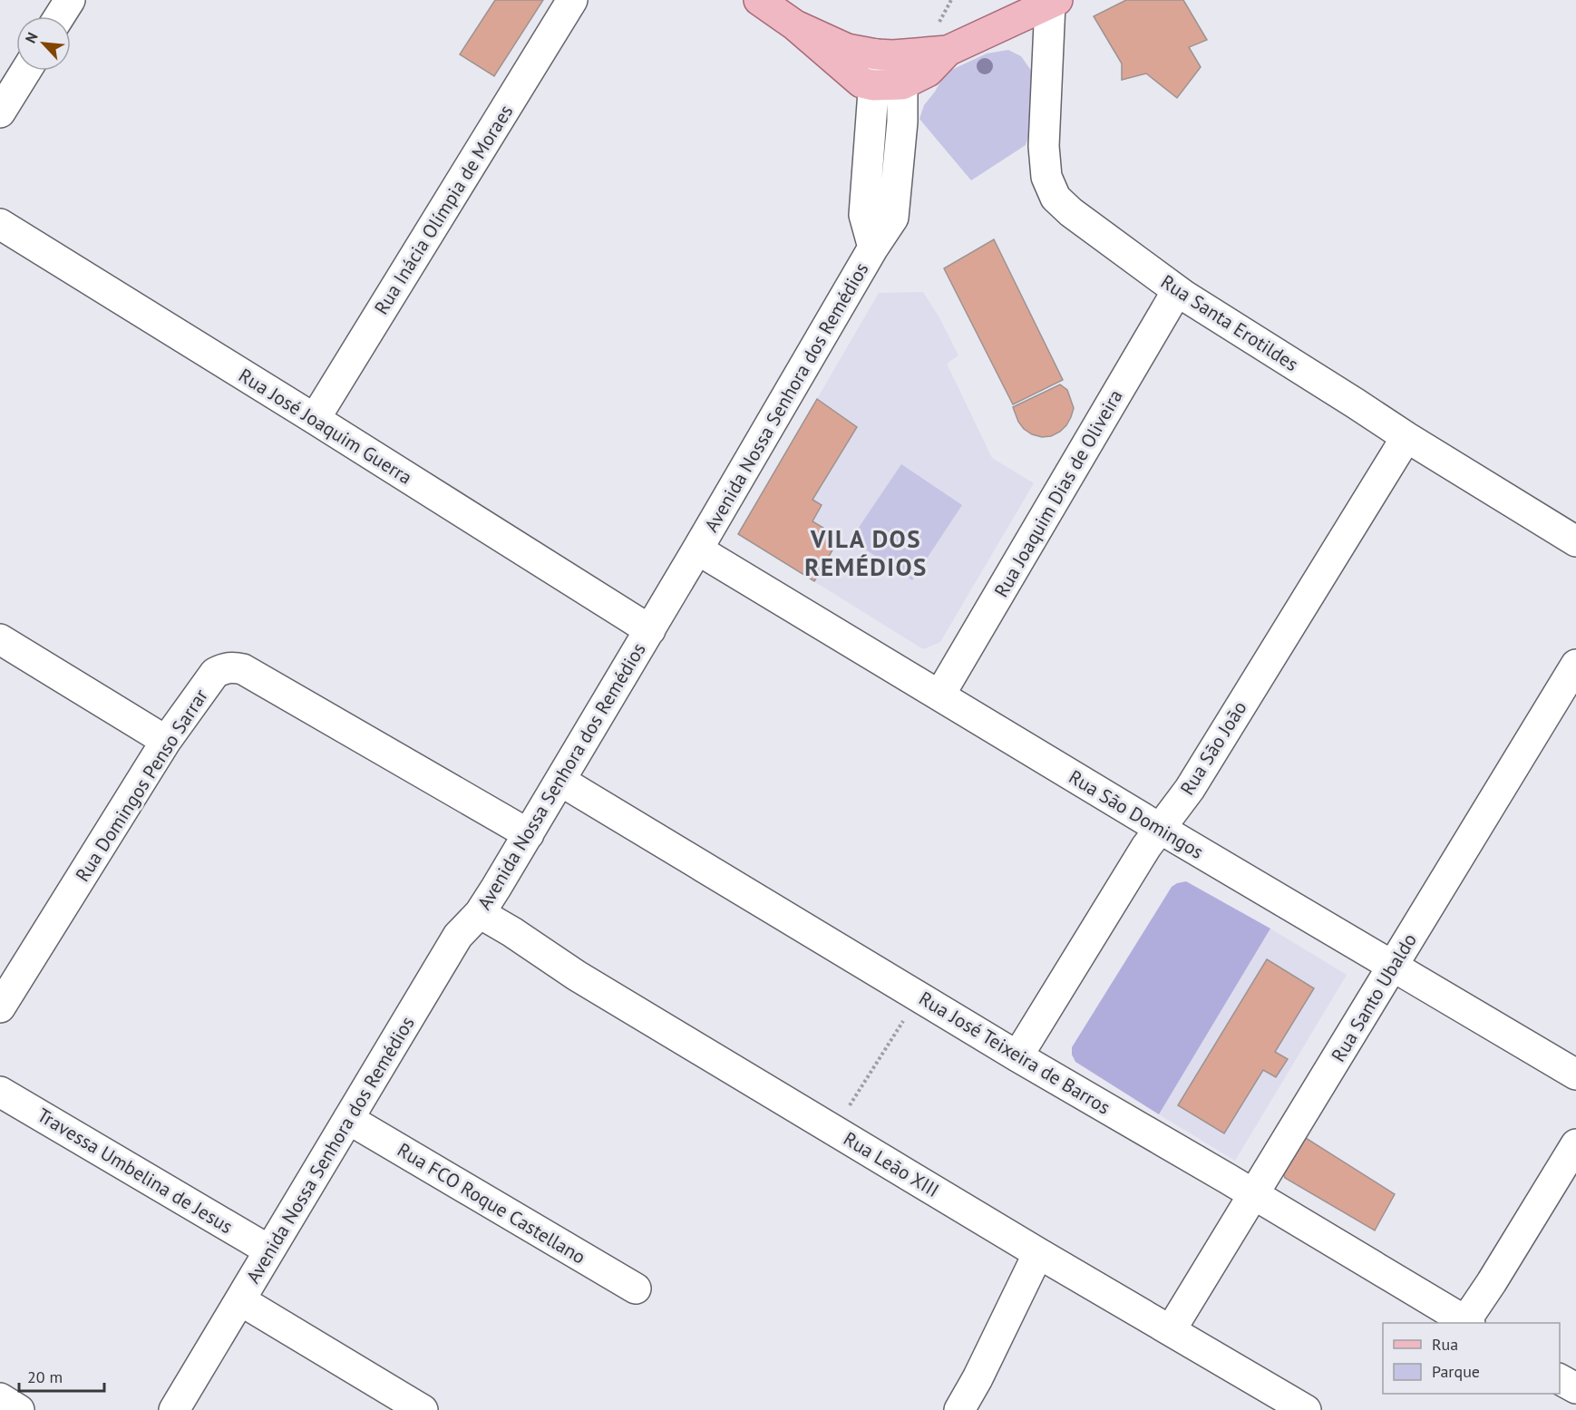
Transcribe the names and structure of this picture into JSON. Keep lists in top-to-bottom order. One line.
{"streets":{"street":["Rua Inácia Olímpia de Moraes","Rua Santa Erotildes","Avenida Nossa Senhora dos Remédios","Rua José Joaquim Guerra","Rua Joaquim Dias de Oliveira","Rua São João","Rua Domingos Penso Sarrar","Rua São Domingos","Rua Santo Ubaldo","Rua José Teixeira de Barros","Rua Leão XIII","Travessa Umbelina de Jesus","Rua FCO Roque Castellano"]},"crossings":[["Rua Inácia Olímpia de Moraes","Rua José Joaquim Guerra"],["Rua Santa Erotildes","Rua Joaquim Dias de Oliveira"],["Rua Santa Erotildes","Rua São João"],["Avenida Nossa Senhora dos Remédios","Rua José Joaquim Guerra"],["Avenida Nossa Senhora dos Remédios","Rua Domingos Penso Sarrar"],["Avenida Nossa Senhora dos Remédios","Rua São Domingos"],["Avenida Nossa Senhora dos Remédios","Rua José Teixeira de Barros"],["Avenida Nossa Senhora dos Remédios","Rua Leão XIII"],["Avenida Nossa Senhora dos Remédios","Travessa Umbelina de Jesus"],["Avenida Nossa Senhora dos Remédios","Rua FCO Roque Castellano"],["Rua Joaquim Dias de Oliveira","Rua São Domingos"],["Rua São João","Rua São Domingos"],["Rua São João","Rua José Teixeira de Barros"],["Rua São Domingos","Rua Santo Ubaldo"],["Rua Santo Ubaldo","Rua José Teixeira de Barros"],["Rua Santo Ubaldo","Rua Leão XIII"]],"districts":["VILA DOS REMÉDIOS"],"legend":["Rua","Parque"],"scale_bar":"20 m","north":"top left"}
